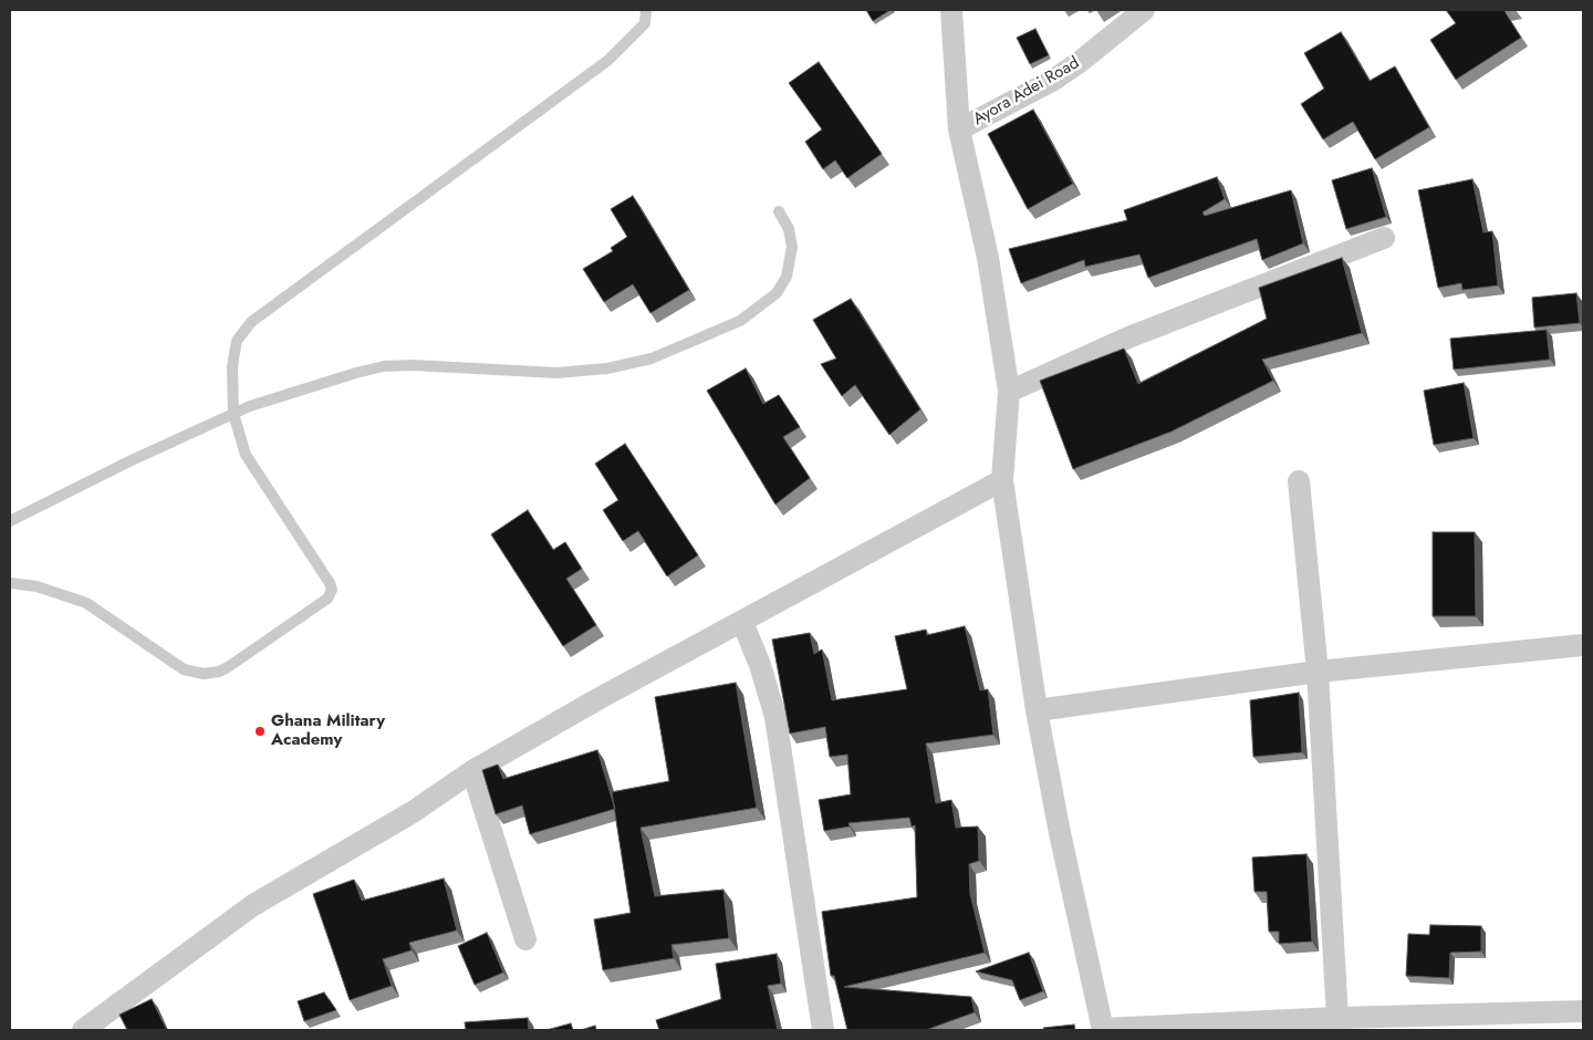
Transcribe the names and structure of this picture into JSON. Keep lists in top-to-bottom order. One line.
{"streets":{"street":["Ayora Adei Road"]},"places":["Ghana Military Academy"]}
